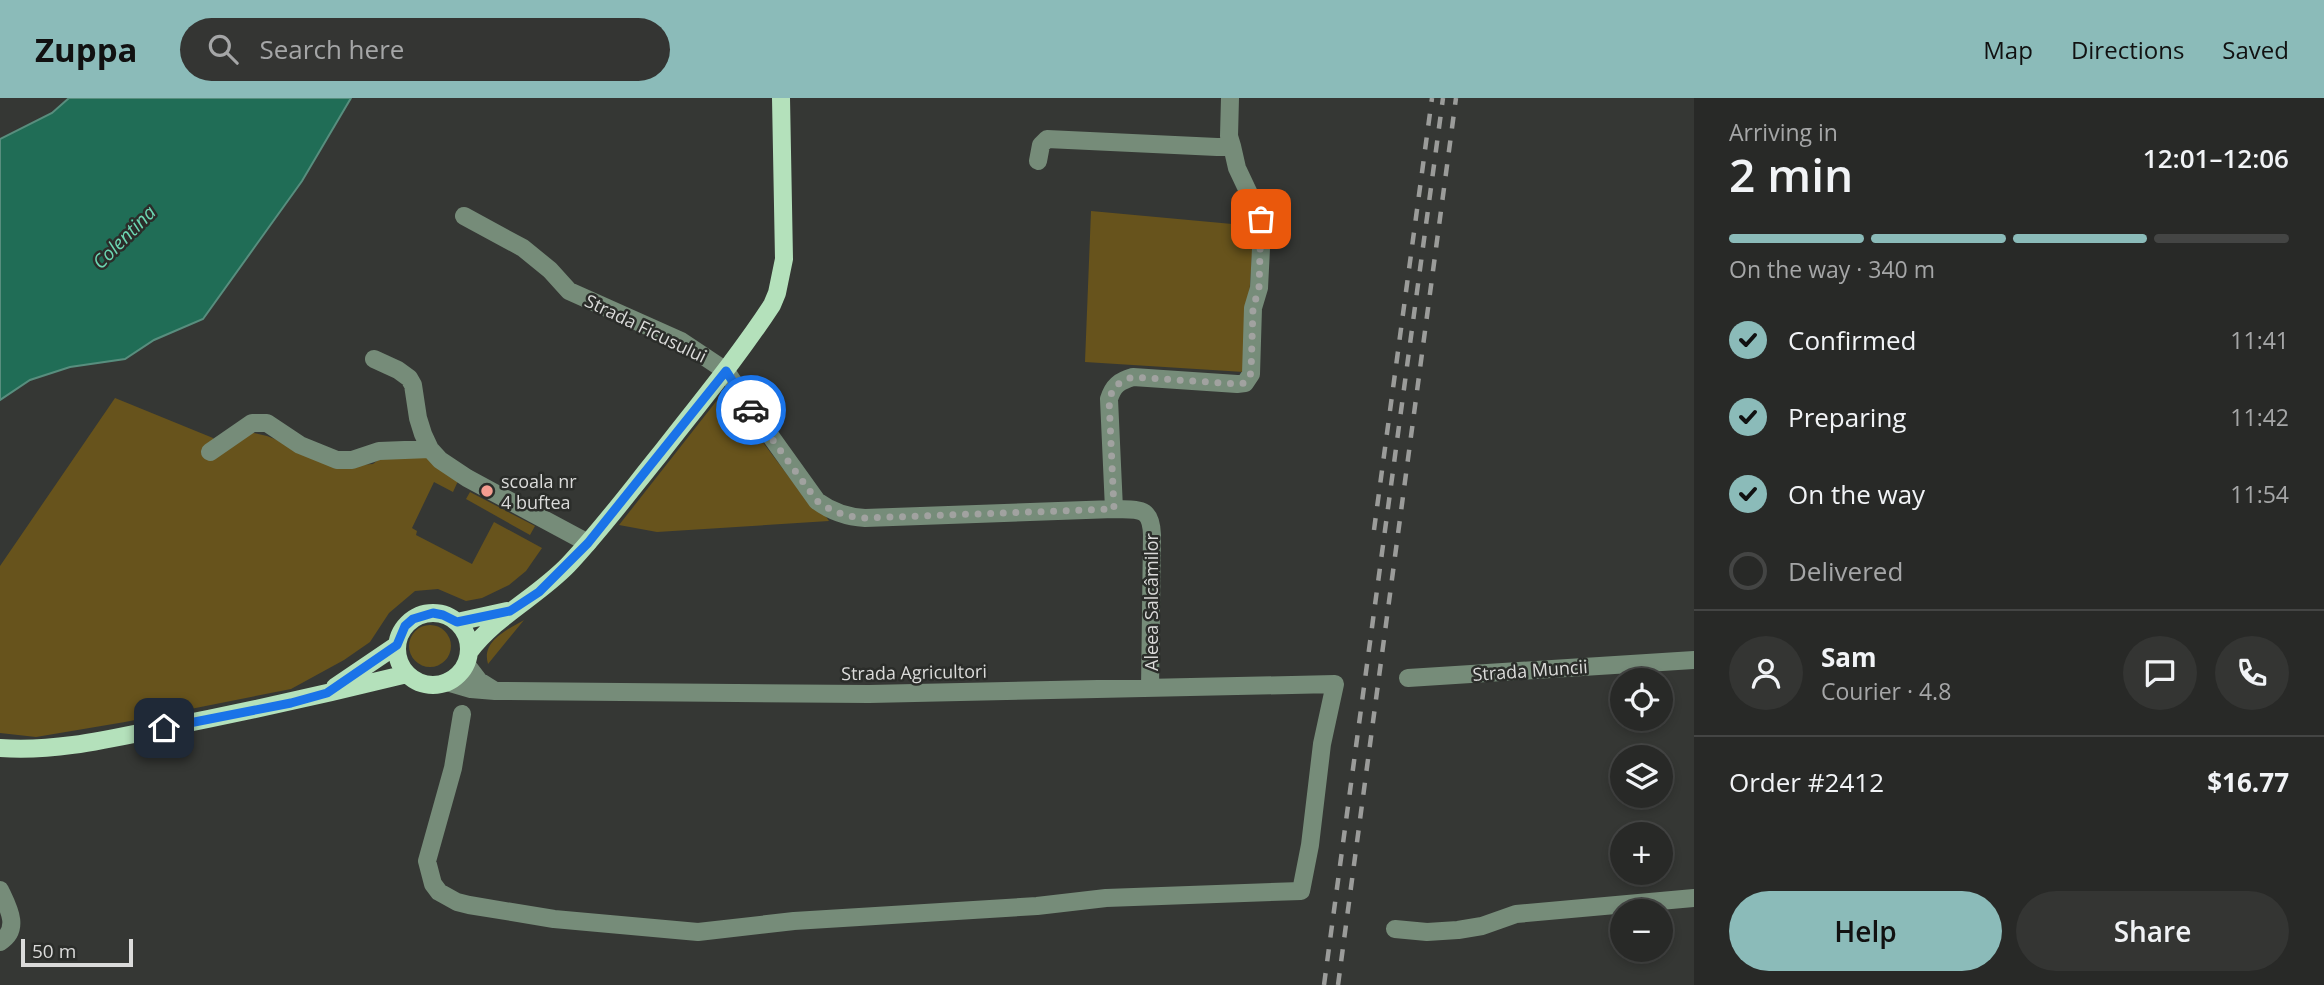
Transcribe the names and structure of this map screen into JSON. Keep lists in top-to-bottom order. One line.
{"streets":{"street":["Strada Ficusului","Aleea Salcâmilor","Strada Muncii","Strada Agricultori"]},"crossings":[["Strada Ficusului","Aleea Salcâmilor"],["Aleea Salcâmilor","Strada Agricultori"]],"water":["Colentina"],"places":["scoala nr 4 buftea"],"scale_bar":"50 m","page":{"header":"Zuppa","search":"Search here","nav":["Map","Directions","Saved"],"heading":["2 min","Arriving in","12:01–12:06"],"panel":["Sam","Courier · 4.8","Order #2412","$16.77"],"bar":"On the way · 340 m","list":[["Confirmed","11:41"],["Preparing","11:42"],["On the way","11:54"],"Delivered"],"map_buttons":["+","−"],"buttons":["Help","Share"],"scale":"50 m"}}
